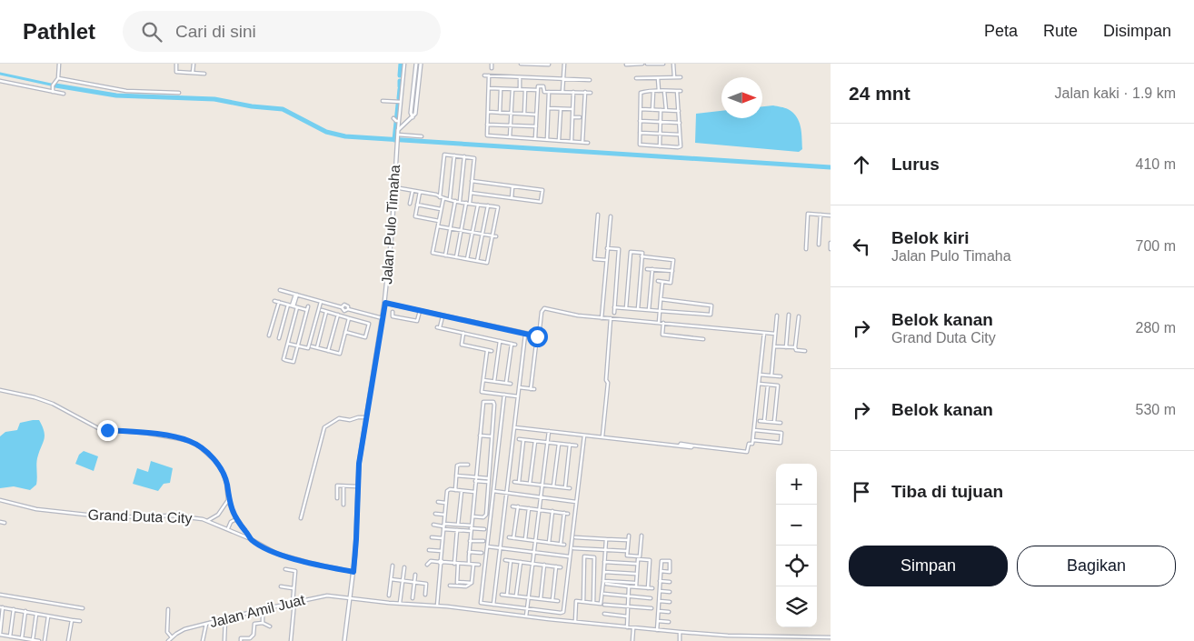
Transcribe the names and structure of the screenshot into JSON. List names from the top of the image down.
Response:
{
  "streets": {
    "street": ["Jalan Pulo Timaha", "Grand Duta City", "Jalan Amil Juat"]
  },
  "crossings": [
    ["Jalan Pulo Timaha", "Grand Duta City"],
    ["Jalan Pulo Timaha", "Jalan Amil Juat"]
  ],
  "north": "right",
  "page": {
    "header": "Pathlet",
    "search": "Cari di sini",
    "nav": ["Peta", "Rute", "Disimpan"],
    "heading": ["24 mnt", "Jalan kaki · 1.9 km"],
    "list": [
      ["Lurus", "410 m"],
      ["Belok kiri", "Jalan Pulo Timaha", "700 m"],
      ["Belok kanan", "Grand Duta City", "280 m"],
      ["Belok kanan", "530 m"],
      "Tiba di tujuan"
    ],
    "map_buttons": ["+", "−"],
    "buttons": ["Simpan", "Bagikan"]
  }
}
